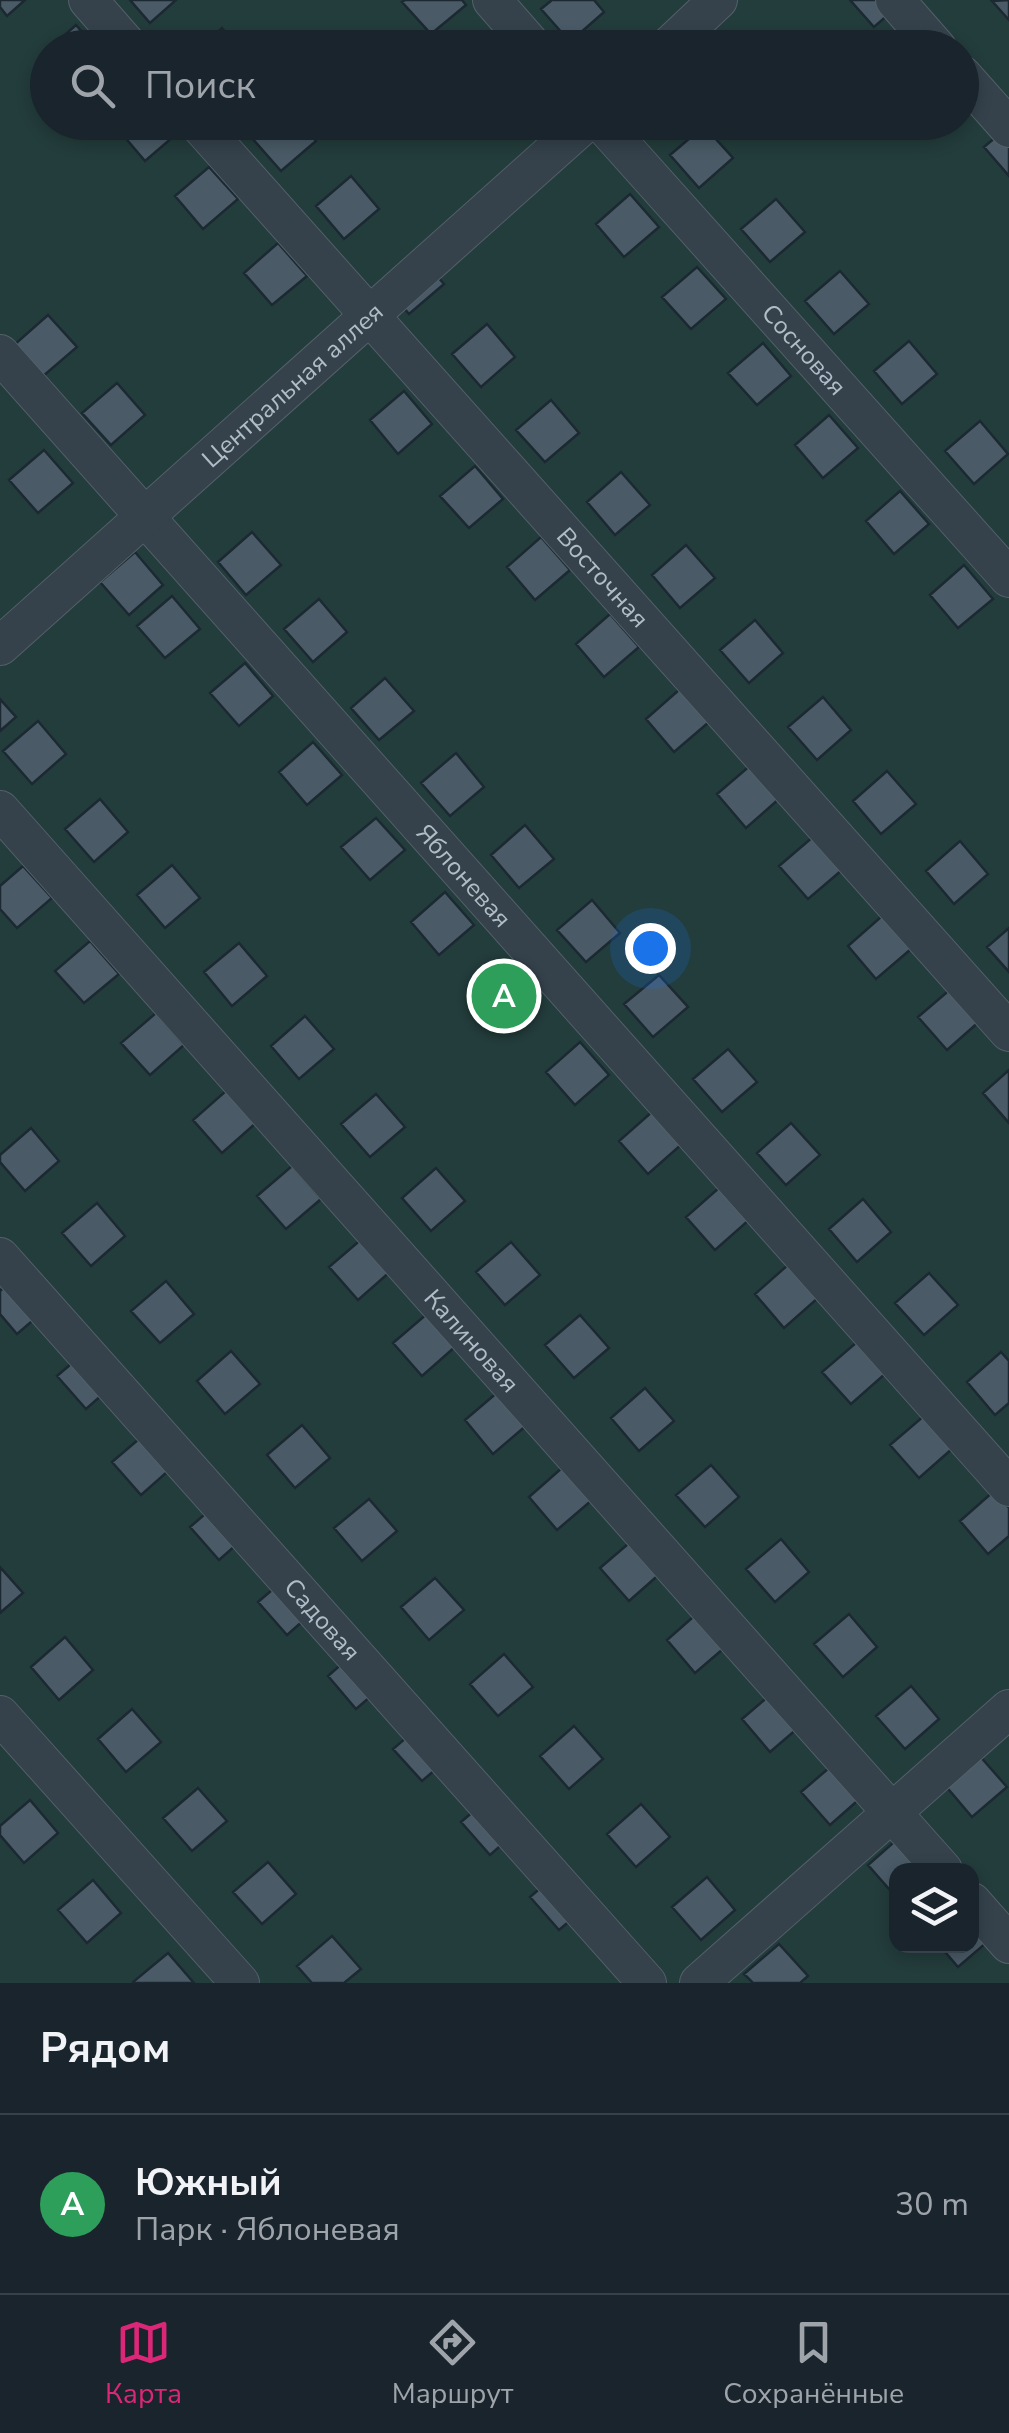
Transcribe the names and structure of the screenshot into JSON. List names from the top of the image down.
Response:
{
  "streets": {
    "street": [
      "Сосновая",
      "Центральная аллея",
      "Восточная",
      "Яблоневая",
      "Калиновая",
      "Садовая"
    ]
  },
  "crossings": [
    ["Центральная аллея", "Восточная"],
    ["Центральная аллея", "Яблоневая"]
  ],
  "page": {
    "search": "Поиск",
    "pins": "A",
    "heading": "Рядом",
    "list": [
      {
        "mark": "A",
        "name": "Южный",
        "note": "Парк · Яблоневая",
        "value": "30 m"
      }
    ],
    "nav": ["Карта", "Маршрут", "Сохранённые"]
  }
}
